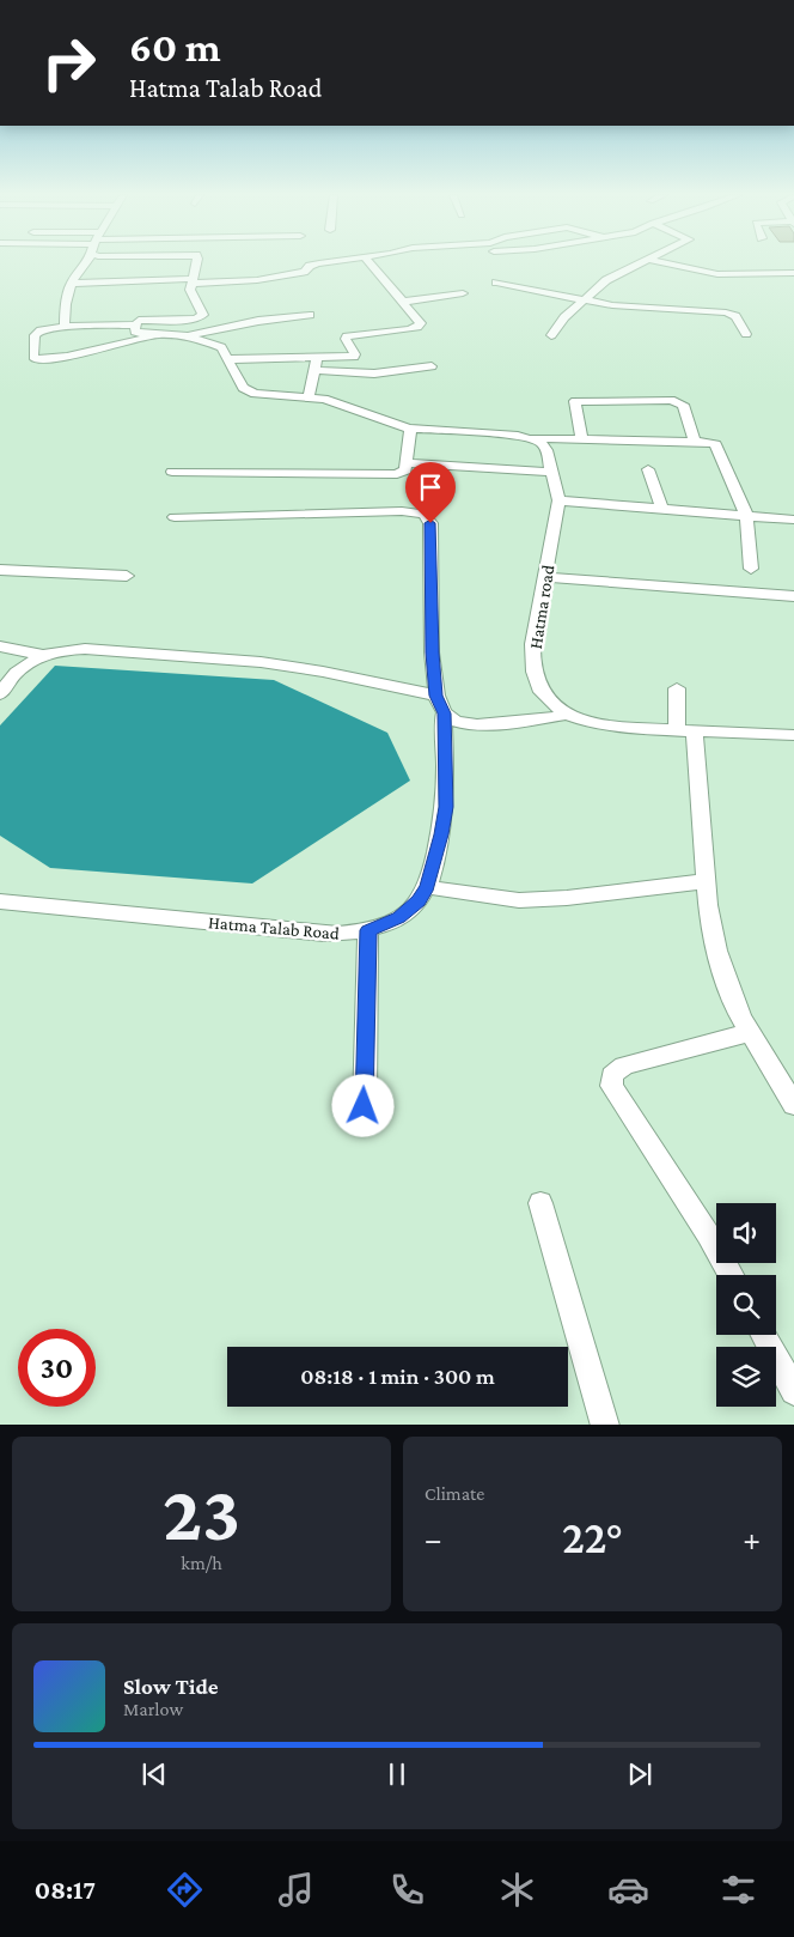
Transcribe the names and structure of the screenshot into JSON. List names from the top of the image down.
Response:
{
  "streets": {
    "street": ["Hatma road", "Hatma Talab Road"]
  },
  "page": {
    "turn": ["60 m", "Hatma Talab Road"],
    "limit": "30",
    "trip": "08:18 · 1 min · 300 m",
    "tile": [
      ["23", "km/h"],
      "Climate"
    ],
    "heat": ["−", "22°", "+"],
    "song": ["Slow Tide", "Marlow"],
    "tabs": "08:17"
  }
}
